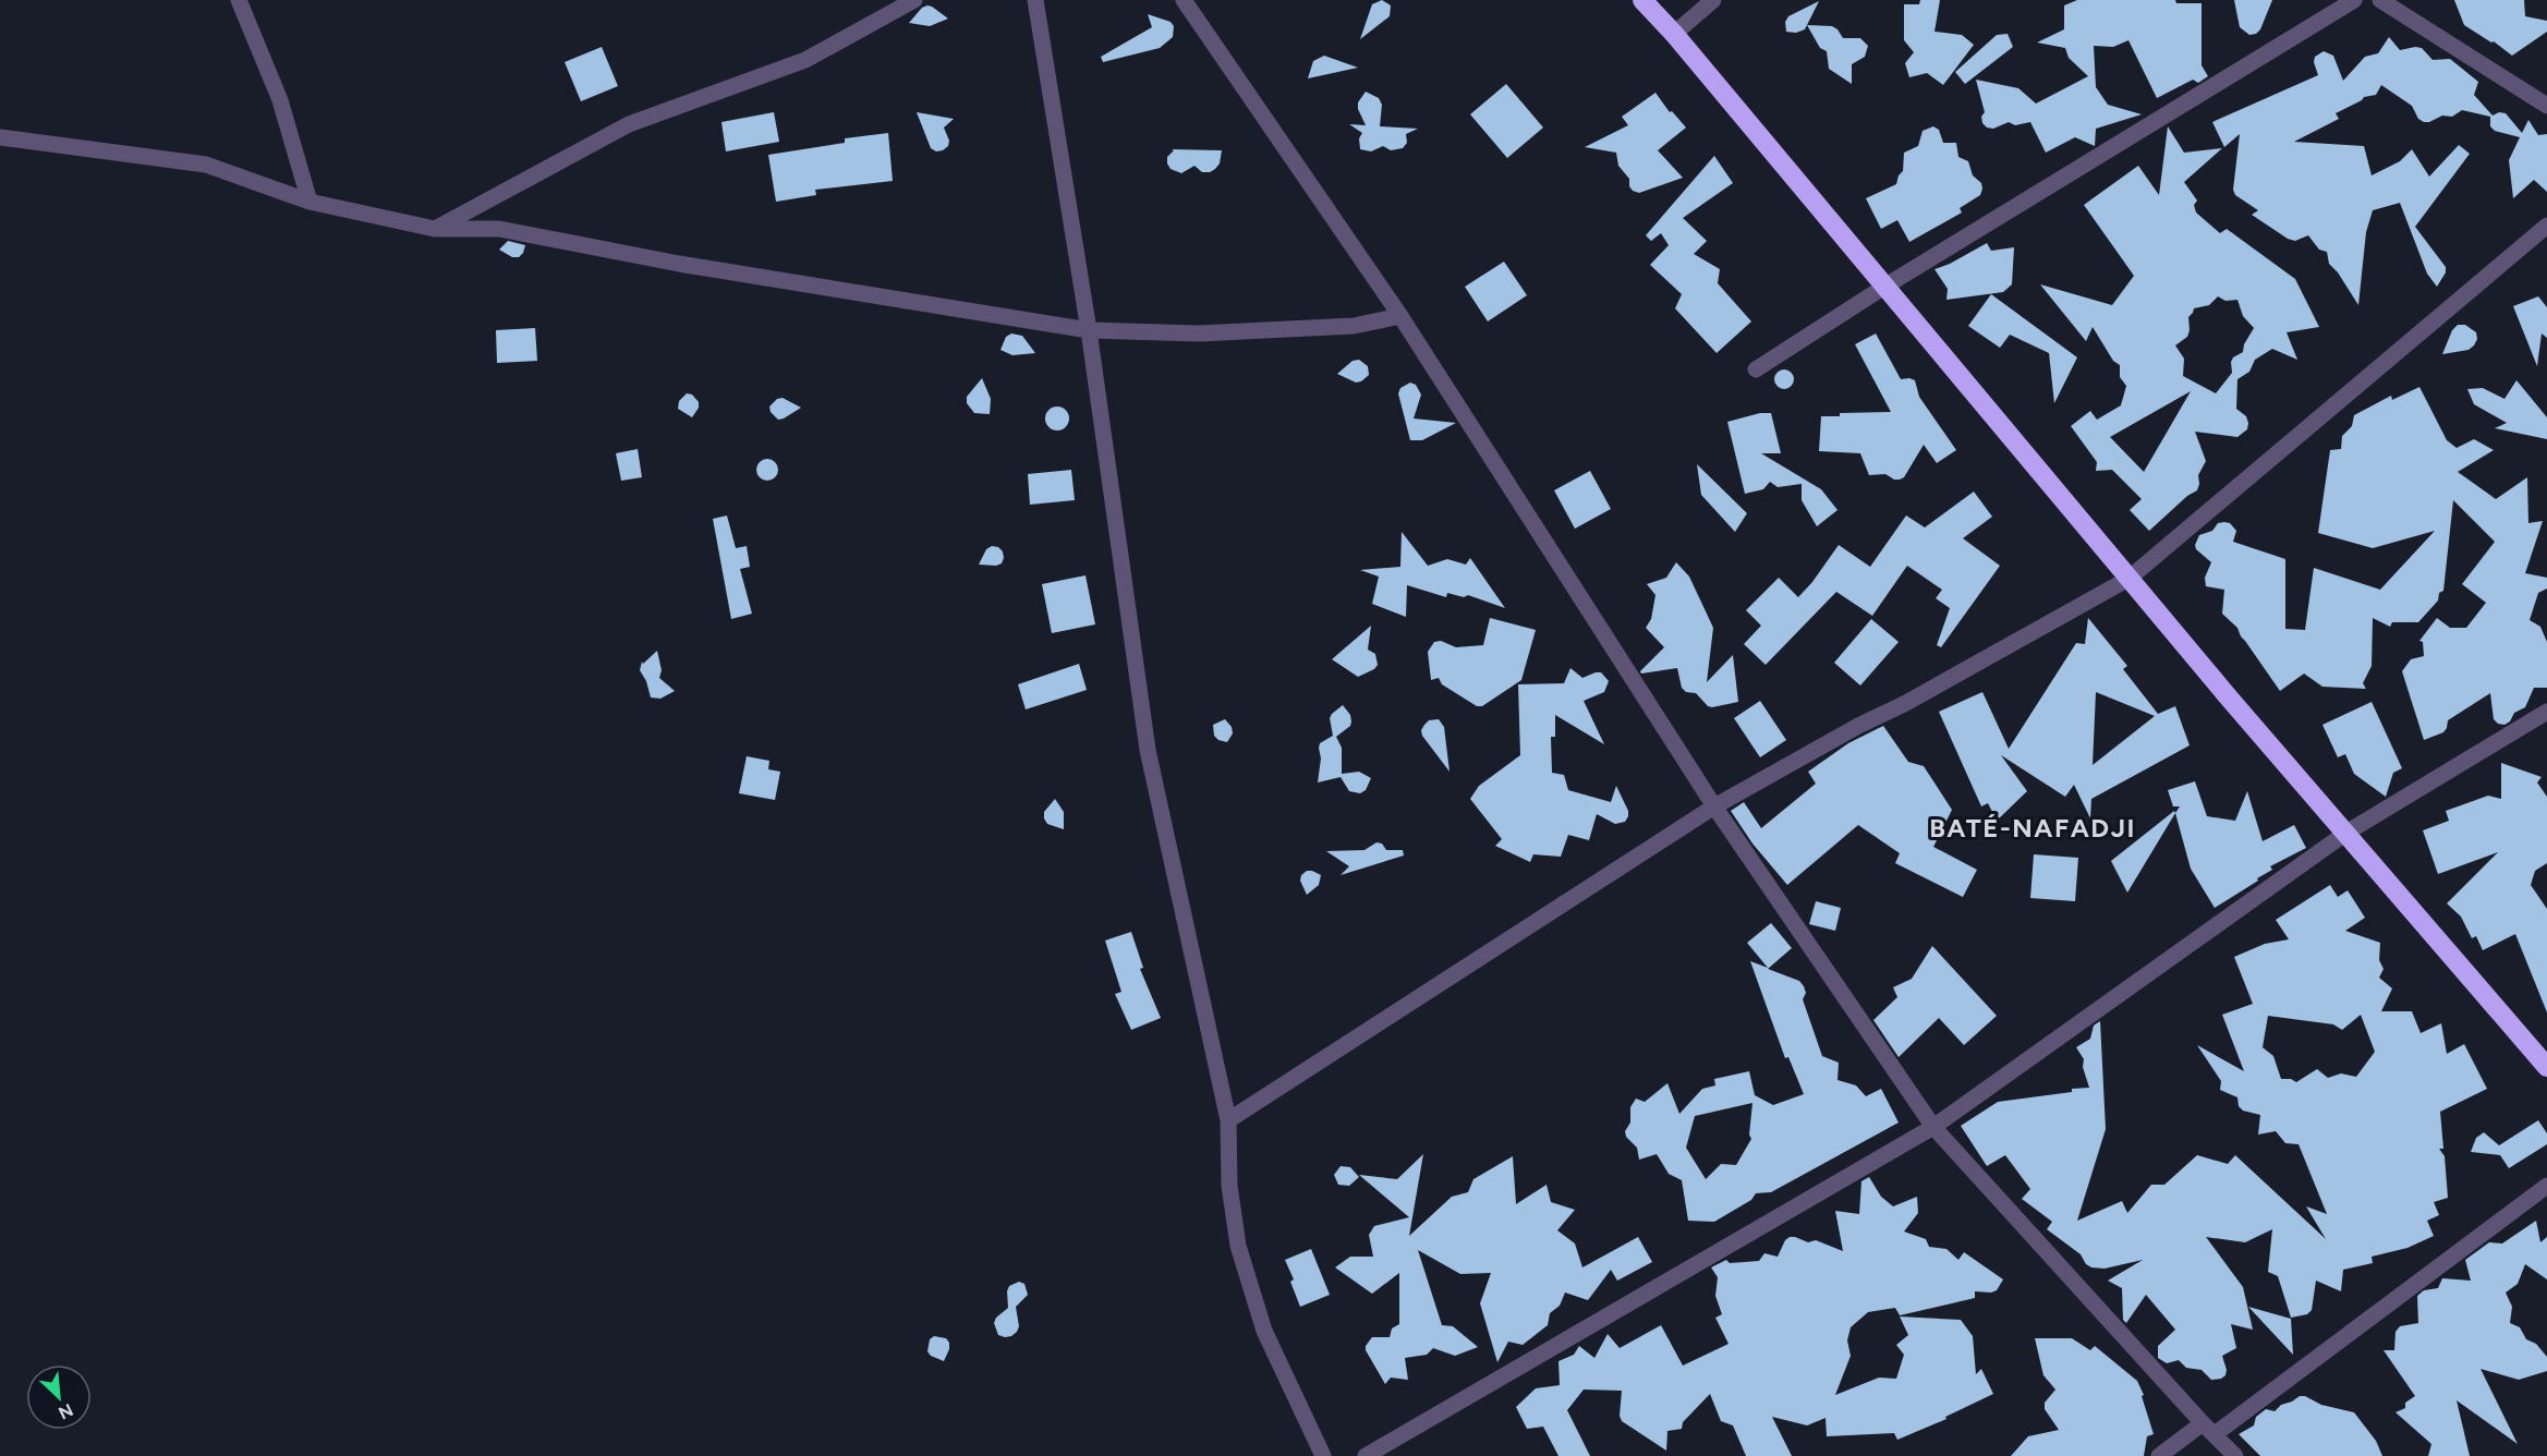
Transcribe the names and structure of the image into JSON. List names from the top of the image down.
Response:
{
  "districts": ["BATÉ-NAFADJI"],
  "north": "bottom right"
}
